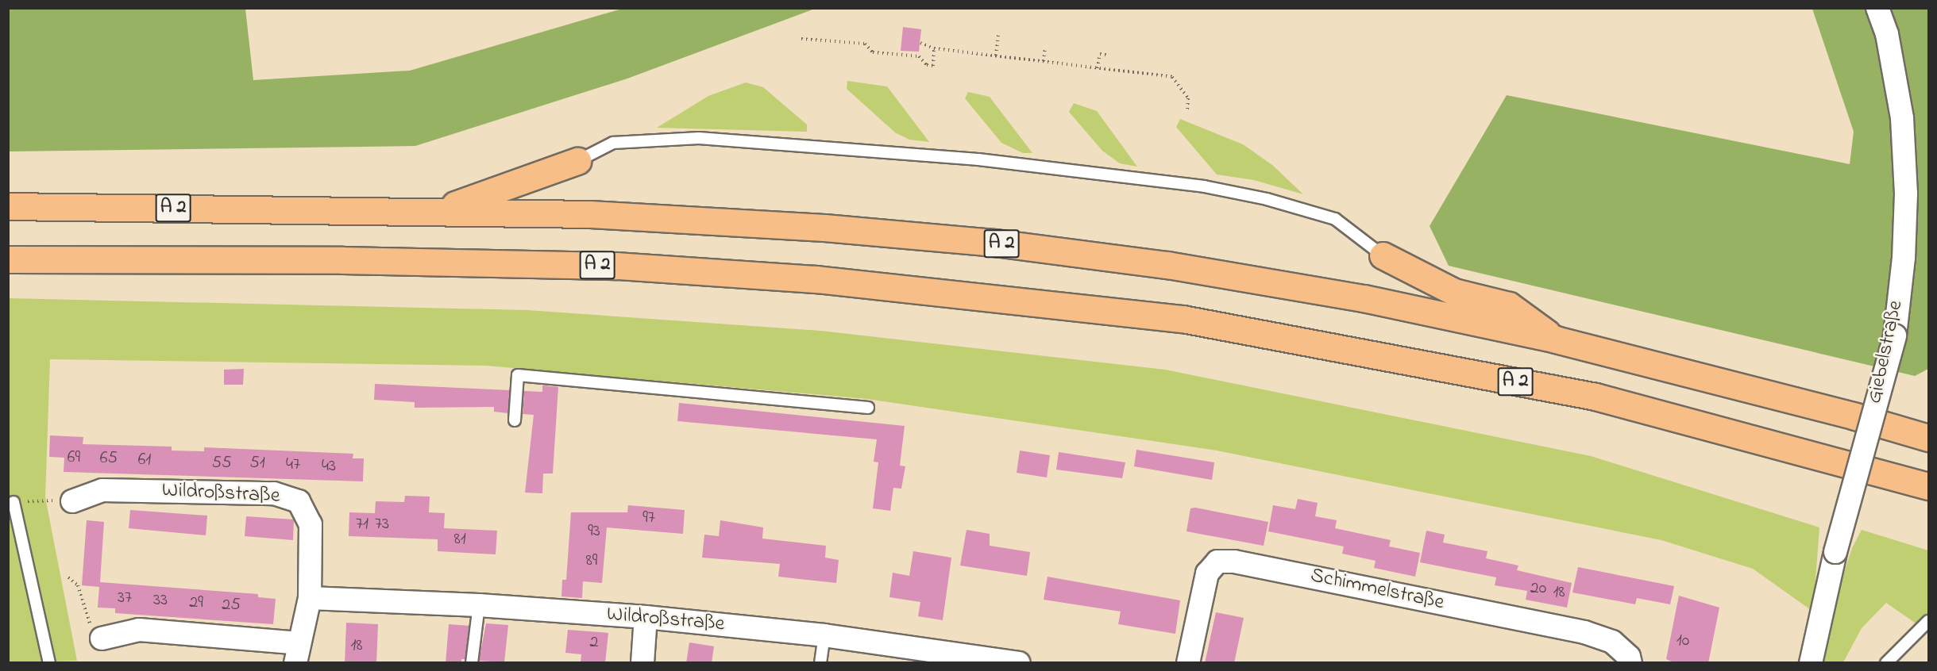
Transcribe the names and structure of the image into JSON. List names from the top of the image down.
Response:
{
  "streets": {
    "highway": ["A 2"],
    "street": ["Giebelstraße", "Wildroßstraße", "Schimmelstraße"]
  },
  "house_numbers": [
    "69",
    "65",
    "61",
    "55",
    "51",
    "47",
    "43",
    "97",
    "71",
    "73",
    "93",
    "81",
    "89",
    "20",
    "18",
    "37",
    "33",
    "29",
    "25",
    "10",
    "2",
    "18"
  ]
}
